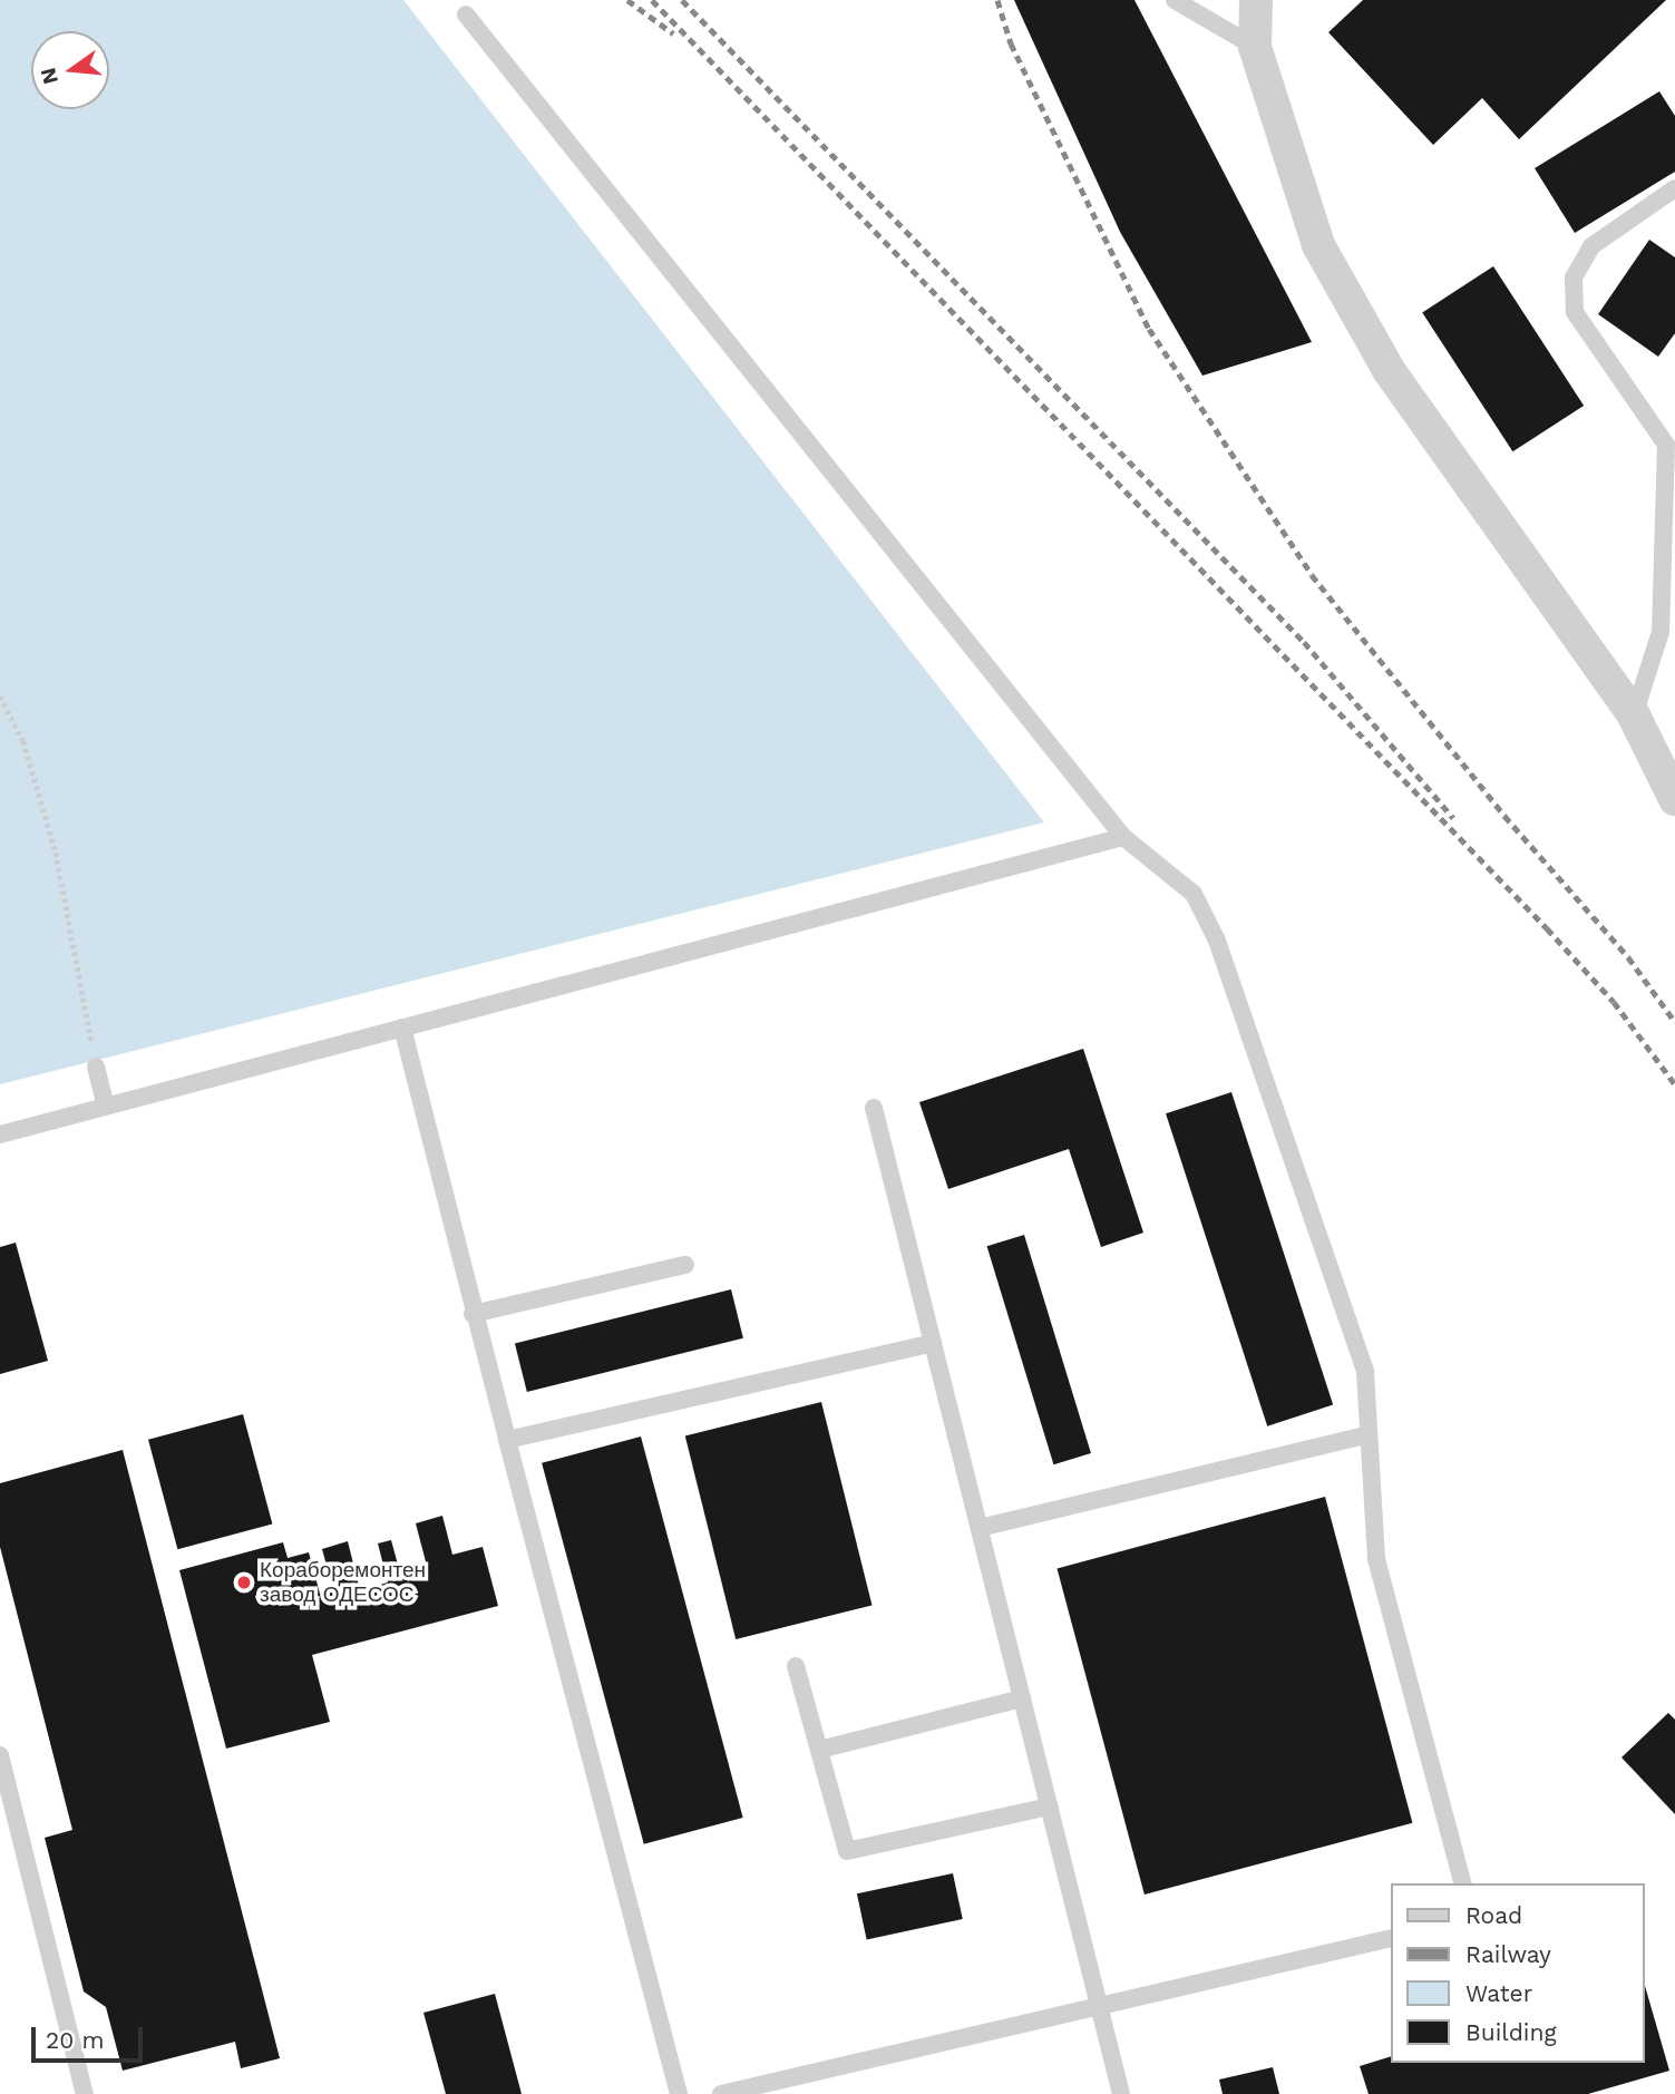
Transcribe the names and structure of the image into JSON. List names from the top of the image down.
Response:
{
  "places": ["Кораборемонтен завод ОДЕСОС"],
  "legend": [
    "Road",
    "Railway",
    "Water",
    "Building"
  ],
  "scale_bar": "20 m",
  "north": "left"
}
